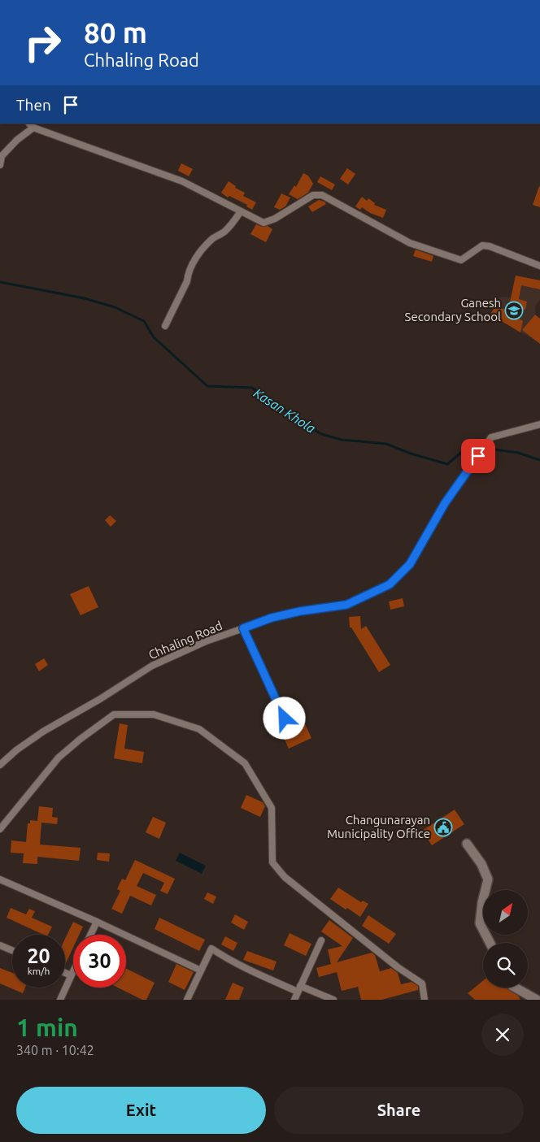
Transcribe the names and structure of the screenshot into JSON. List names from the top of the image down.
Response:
{
  "streets": {
    "street": ["Chhaling Road"]
  },
  "water": ["Kasan Khola"],
  "places": {
    "school or university": ["Ganesh Secondary School"],
    "public building": ["Changunarayan Municipality Office"]
  },
  "north": "top right",
  "page": {
    "turn": ["80 m", "Chhaling Road"],
    "then": "Then",
    "speed": "20 km/h",
    "limit": "30",
    "heading": ["1 min", "340 m · 10:42"],
    "buttons": ["Exit", "Share"]
  }
}
